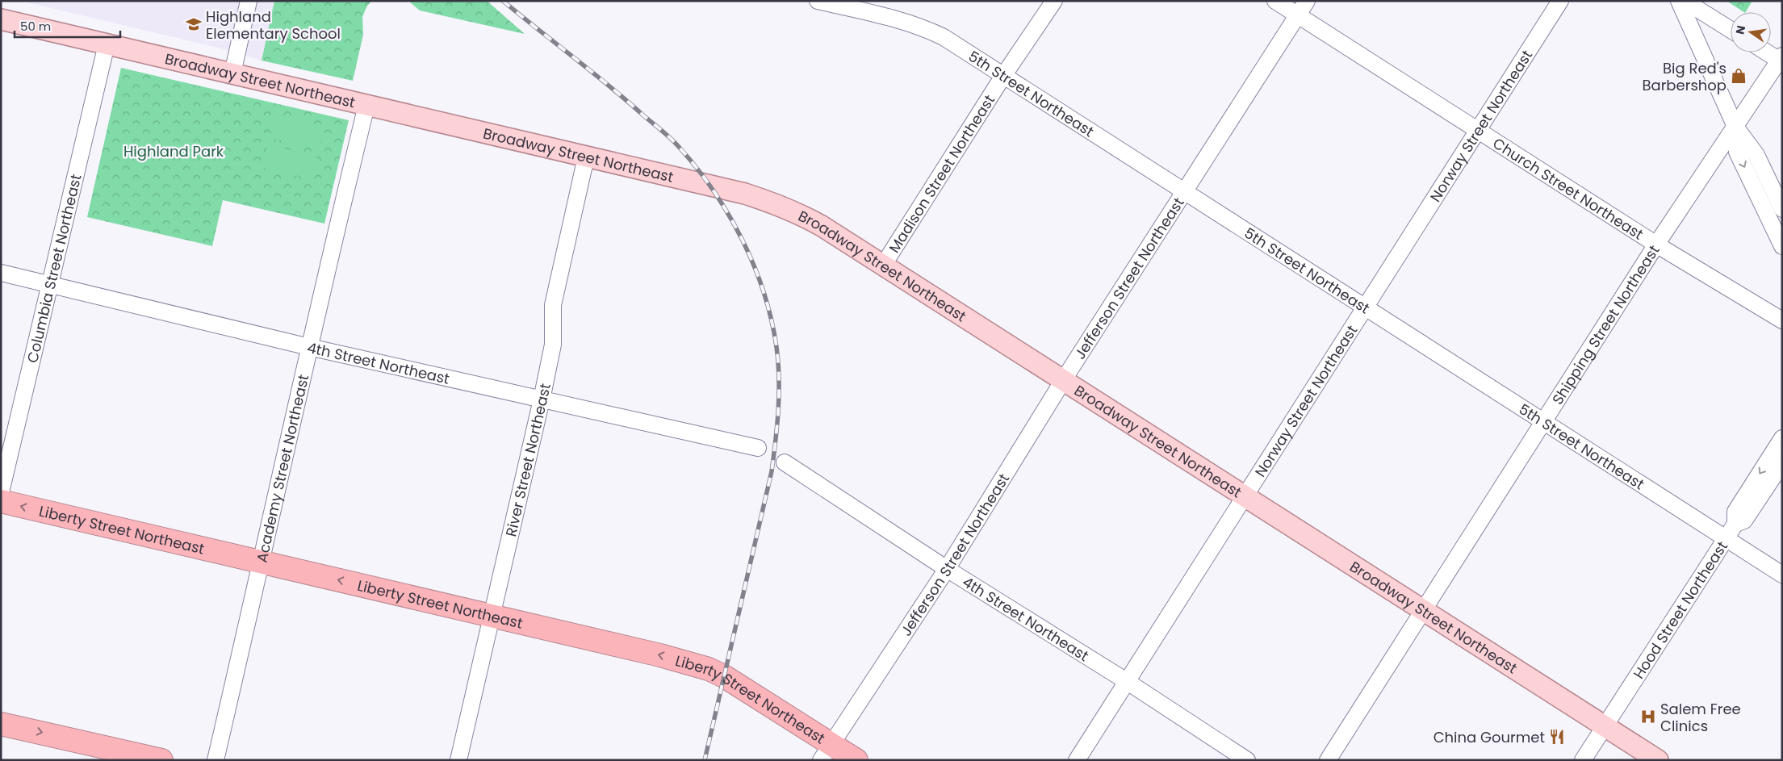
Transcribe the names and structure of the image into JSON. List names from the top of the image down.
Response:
{
  "streets": {
    "highway": ["Liberty Street Northeast"],
    "main road": ["Broadway Street Northeast"],
    "street": [
      "5th Street Northeast",
      "Norway Street Northeast",
      "Madison Street Northeast",
      "Church Street Northeast",
      "Columbia Street Northeast",
      "Jefferson Street Northeast",
      "Shipping Street Northeast",
      "4th Street Northeast",
      "River Street Northeast",
      "Academy Street Northeast",
      "Hood Street Northeast"
    ]
  },
  "crossings": [
    ["Broadway Street Northeast", "Norway Street Northeast"],
    ["Broadway Street Northeast", "Madison Street Northeast"],
    ["Broadway Street Northeast", "Columbia Street Northeast"],
    ["Broadway Street Northeast", "Jefferson Street Northeast"],
    ["Broadway Street Northeast", "Shipping Street Northeast"],
    ["Broadway Street Northeast", "River Street Northeast"],
    ["Broadway Street Northeast", "Academy Street Northeast"],
    ["Broadway Street Northeast", "Hood Street Northeast"],
    ["5th Street Northeast", "Norway Street Northeast"],
    ["5th Street Northeast", "Madison Street Northeast"],
    ["5th Street Northeast", "Jefferson Street Northeast"],
    ["5th Street Northeast", "Shipping Street Northeast"],
    ["5th Street Northeast", "Hood Street Northeast"],
    ["Norway Street Northeast", "Church Street Northeast"],
    ["Norway Street Northeast", "4th Street Northeast"],
    ["Church Street Northeast", "Jefferson Street Northeast"],
    ["Church Street Northeast", "Shipping Street Northeast"],
    ["Columbia Street Northeast", "4th Street Northeast"],
    ["Jefferson Street Northeast", "4th Street Northeast"],
    ["Jefferson Street Northeast", "Liberty Street Northeast"],
    ["4th Street Northeast", "River Street Northeast"],
    ["4th Street Northeast", "Academy Street Northeast"],
    ["River Street Northeast", "Liberty Street Northeast"],
    ["Academy Street Northeast", "Liberty Street Northeast"]
  ],
  "one_way": ["Liberty Street Northeast"],
  "parks": ["Highland Park"],
  "places": {
    "school or university": ["Highland Elementary School"],
    "shop": ["Big Red's Barbershop"],
    "hospital": ["Salem Free Clinics"],
    "restaurant": ["China Gourmet"]
  },
  "scale_bar": "50 m",
  "north": "left"
}
